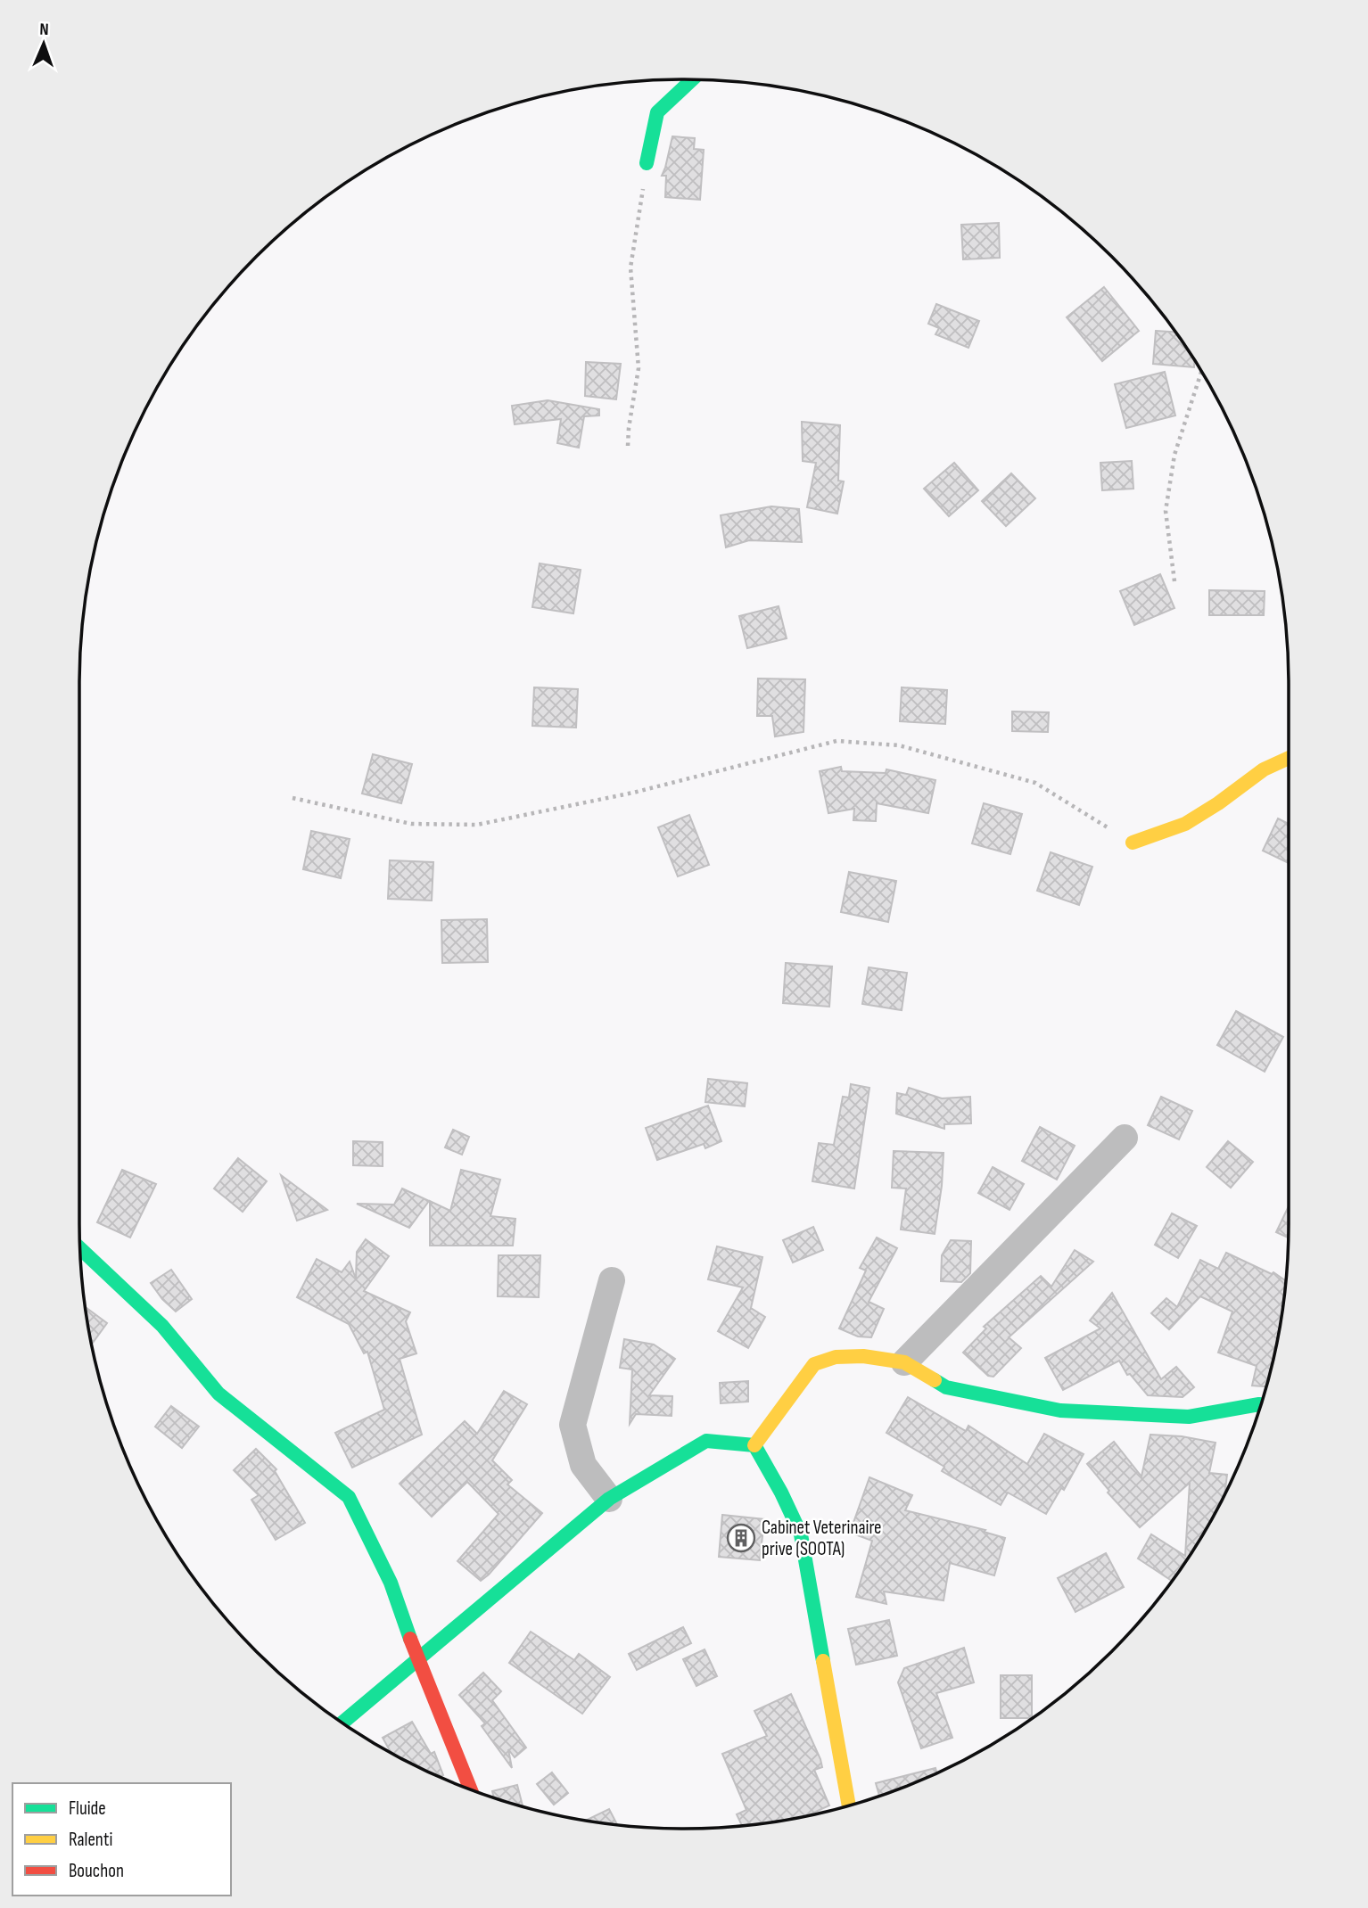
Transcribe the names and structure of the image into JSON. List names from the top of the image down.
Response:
{
  "places": {
    "building": ["Cabinet Veterinaire prive (SOOTA)"]
  },
  "legend": ["Fluide", "Ralenti", "Bouchon"],
  "north": "top"
}
